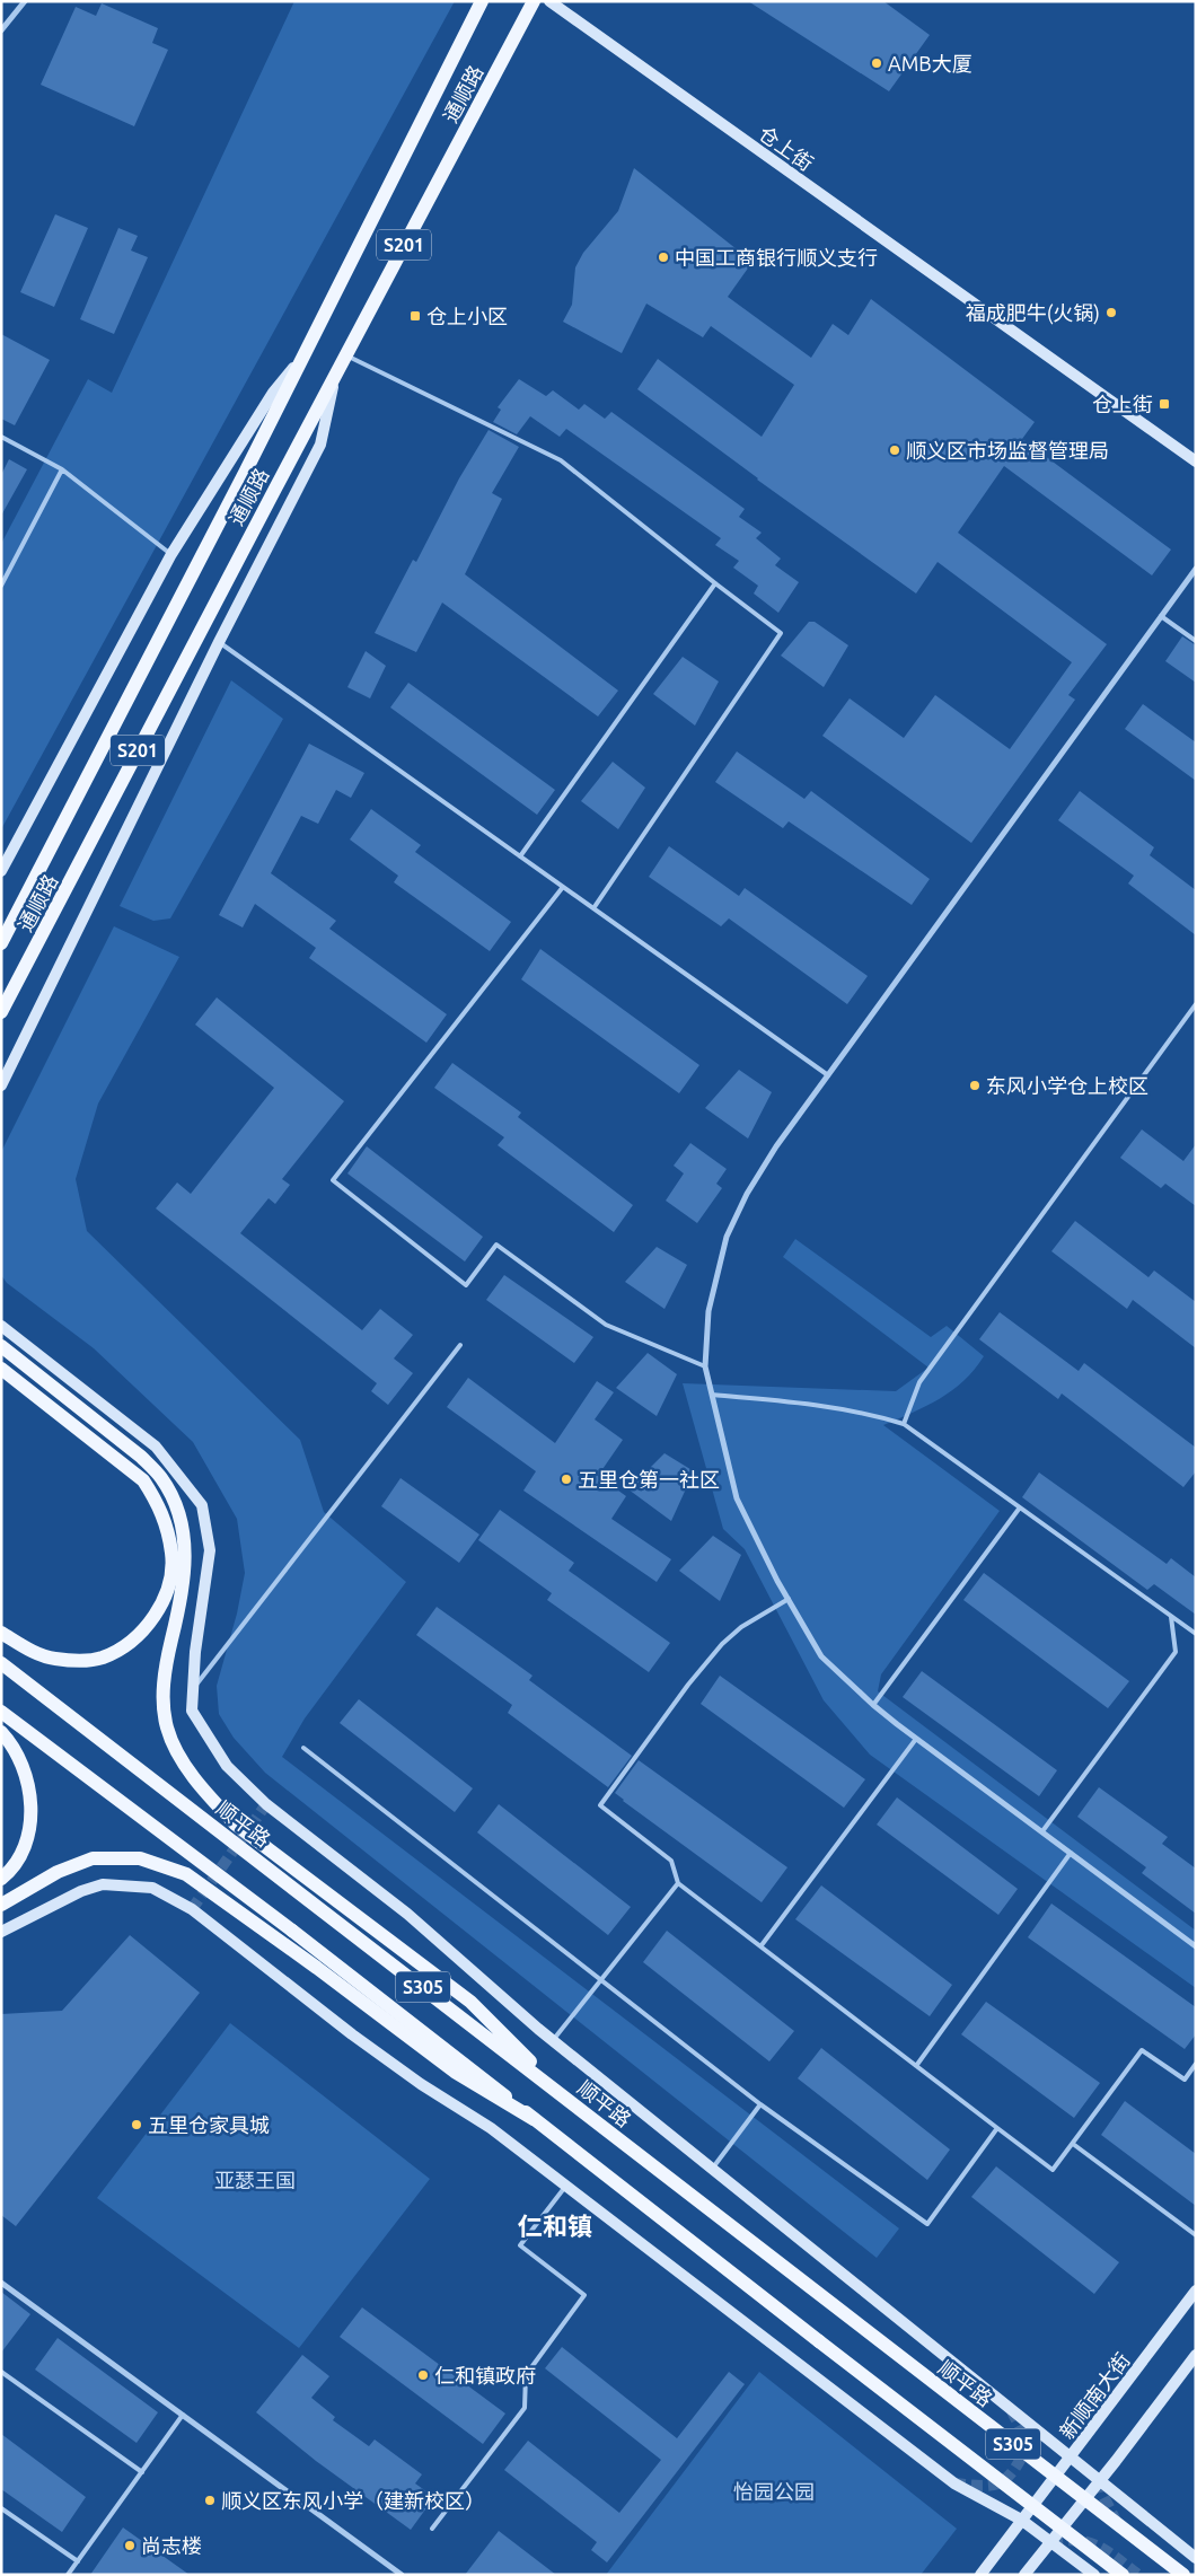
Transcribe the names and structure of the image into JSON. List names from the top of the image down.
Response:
{
  "streets": {
    "main road": [
      "通顺路",
      "S201",
      "顺平路",
      "S305"
    ],
    "street": ["仓上街", "新顺南大街"]
  },
  "districts": ["仁和镇"],
  "parks": ["亚瑟王国", "怡园公园"],
  "places": {
    "other": [
      "AMB大厦",
      "中国工商银行顺义支行",
      "福成肥牛(火锅)",
      "顺义区市场监督管理局",
      "东风小学仓上校区",
      "五里仓第一社区",
      "五里仓家具城",
      "仁和镇政府",
      "顺义区东风小学（建新校区）",
      "尚志楼"
    ],
    "transit": ["仓上小区", "仓上街"]
  }
}
